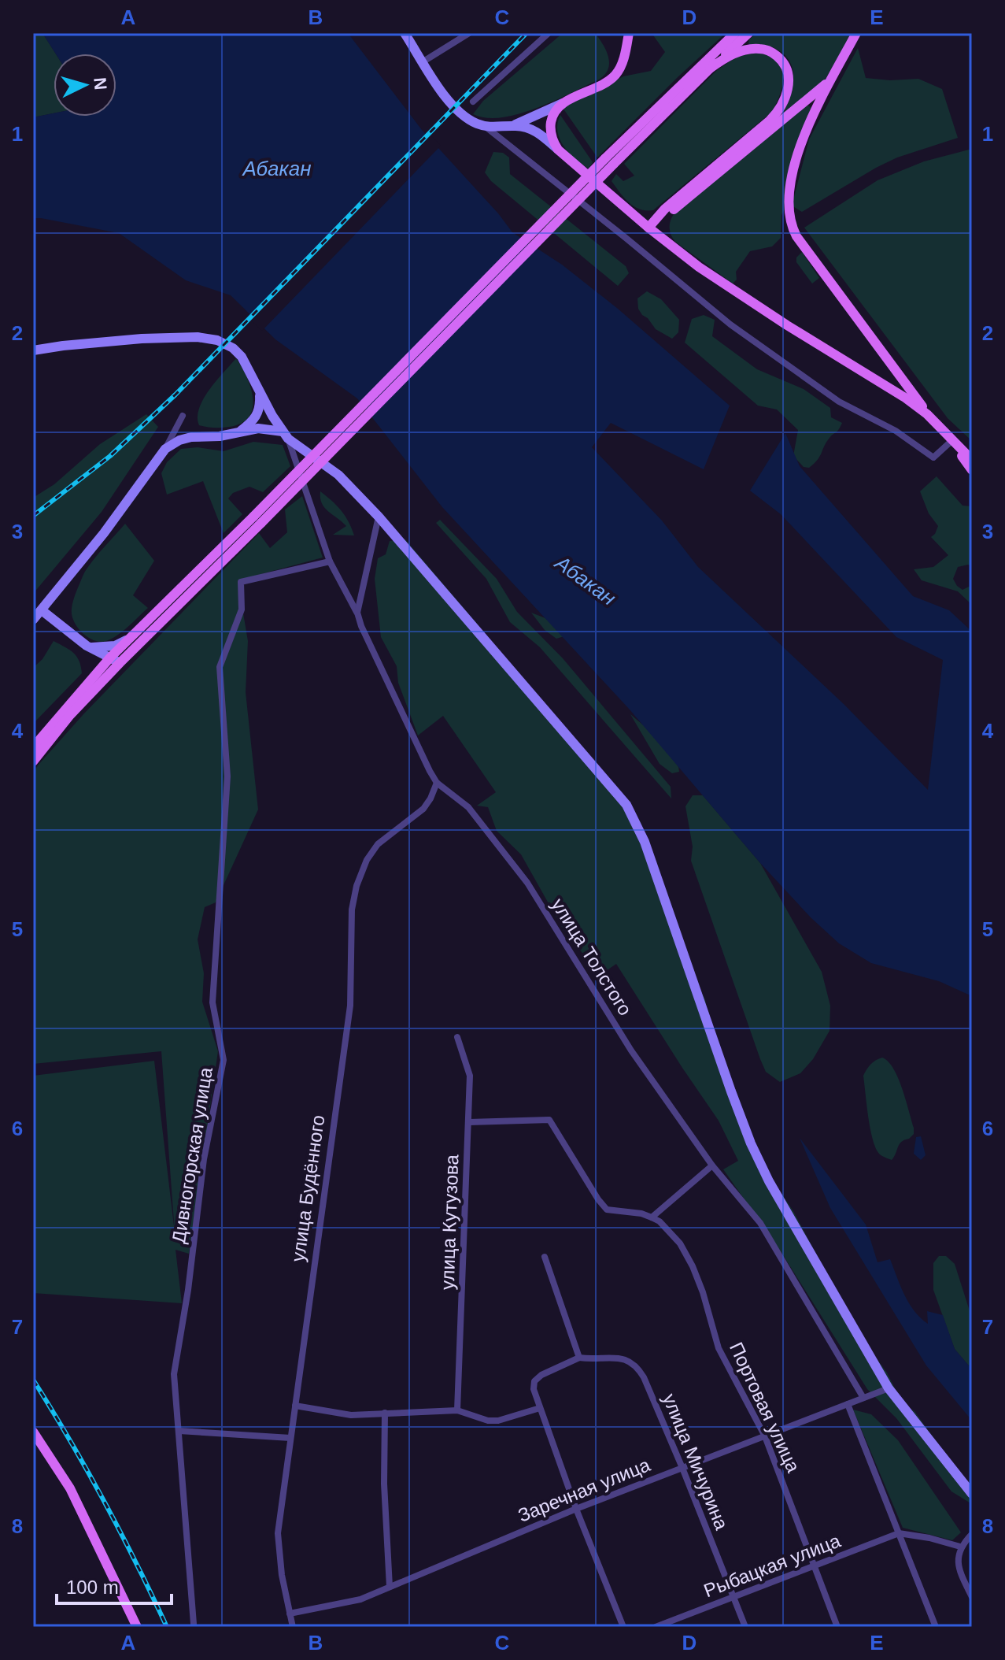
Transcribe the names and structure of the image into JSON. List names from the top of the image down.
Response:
{
  "streets": {
    "street": [
      "улица Толстого",
      "Дивногорская улица",
      "улица Будённого",
      "улица Кутузова",
      "Портовая улица",
      "улица Мичурина",
      "Заречная улица",
      "Рыбацкая улица"
    ]
  },
  "crossings": [
    ["улица Толстого", "Дивногорская улица"],
    ["улица Толстого", "улица Будённого"],
    ["улица Толстого", "Заречная улица"],
    ["улица Будённого", "Заречная улица"],
    ["улица Кутузова", "Портовая улица"],
    ["Портовая улица", "Заречная улица"],
    ["Портовая улица", "Рыбацкая улица"],
    ["улица Мичурина", "Заречная улица"],
    ["улица Мичурина", "Рыбацкая улица"]
  ],
  "water": ["Абакан"],
  "scale_bar": "100 m",
  "north": "right",
  "grid": {
    "columns": [
      "A",
      "B",
      "C",
      "D",
      "E"
    ],
    "rows": [
      "1",
      "2",
      "3",
      "4",
      "5",
      "6",
      "7",
      "8"
    ]
  }
}
